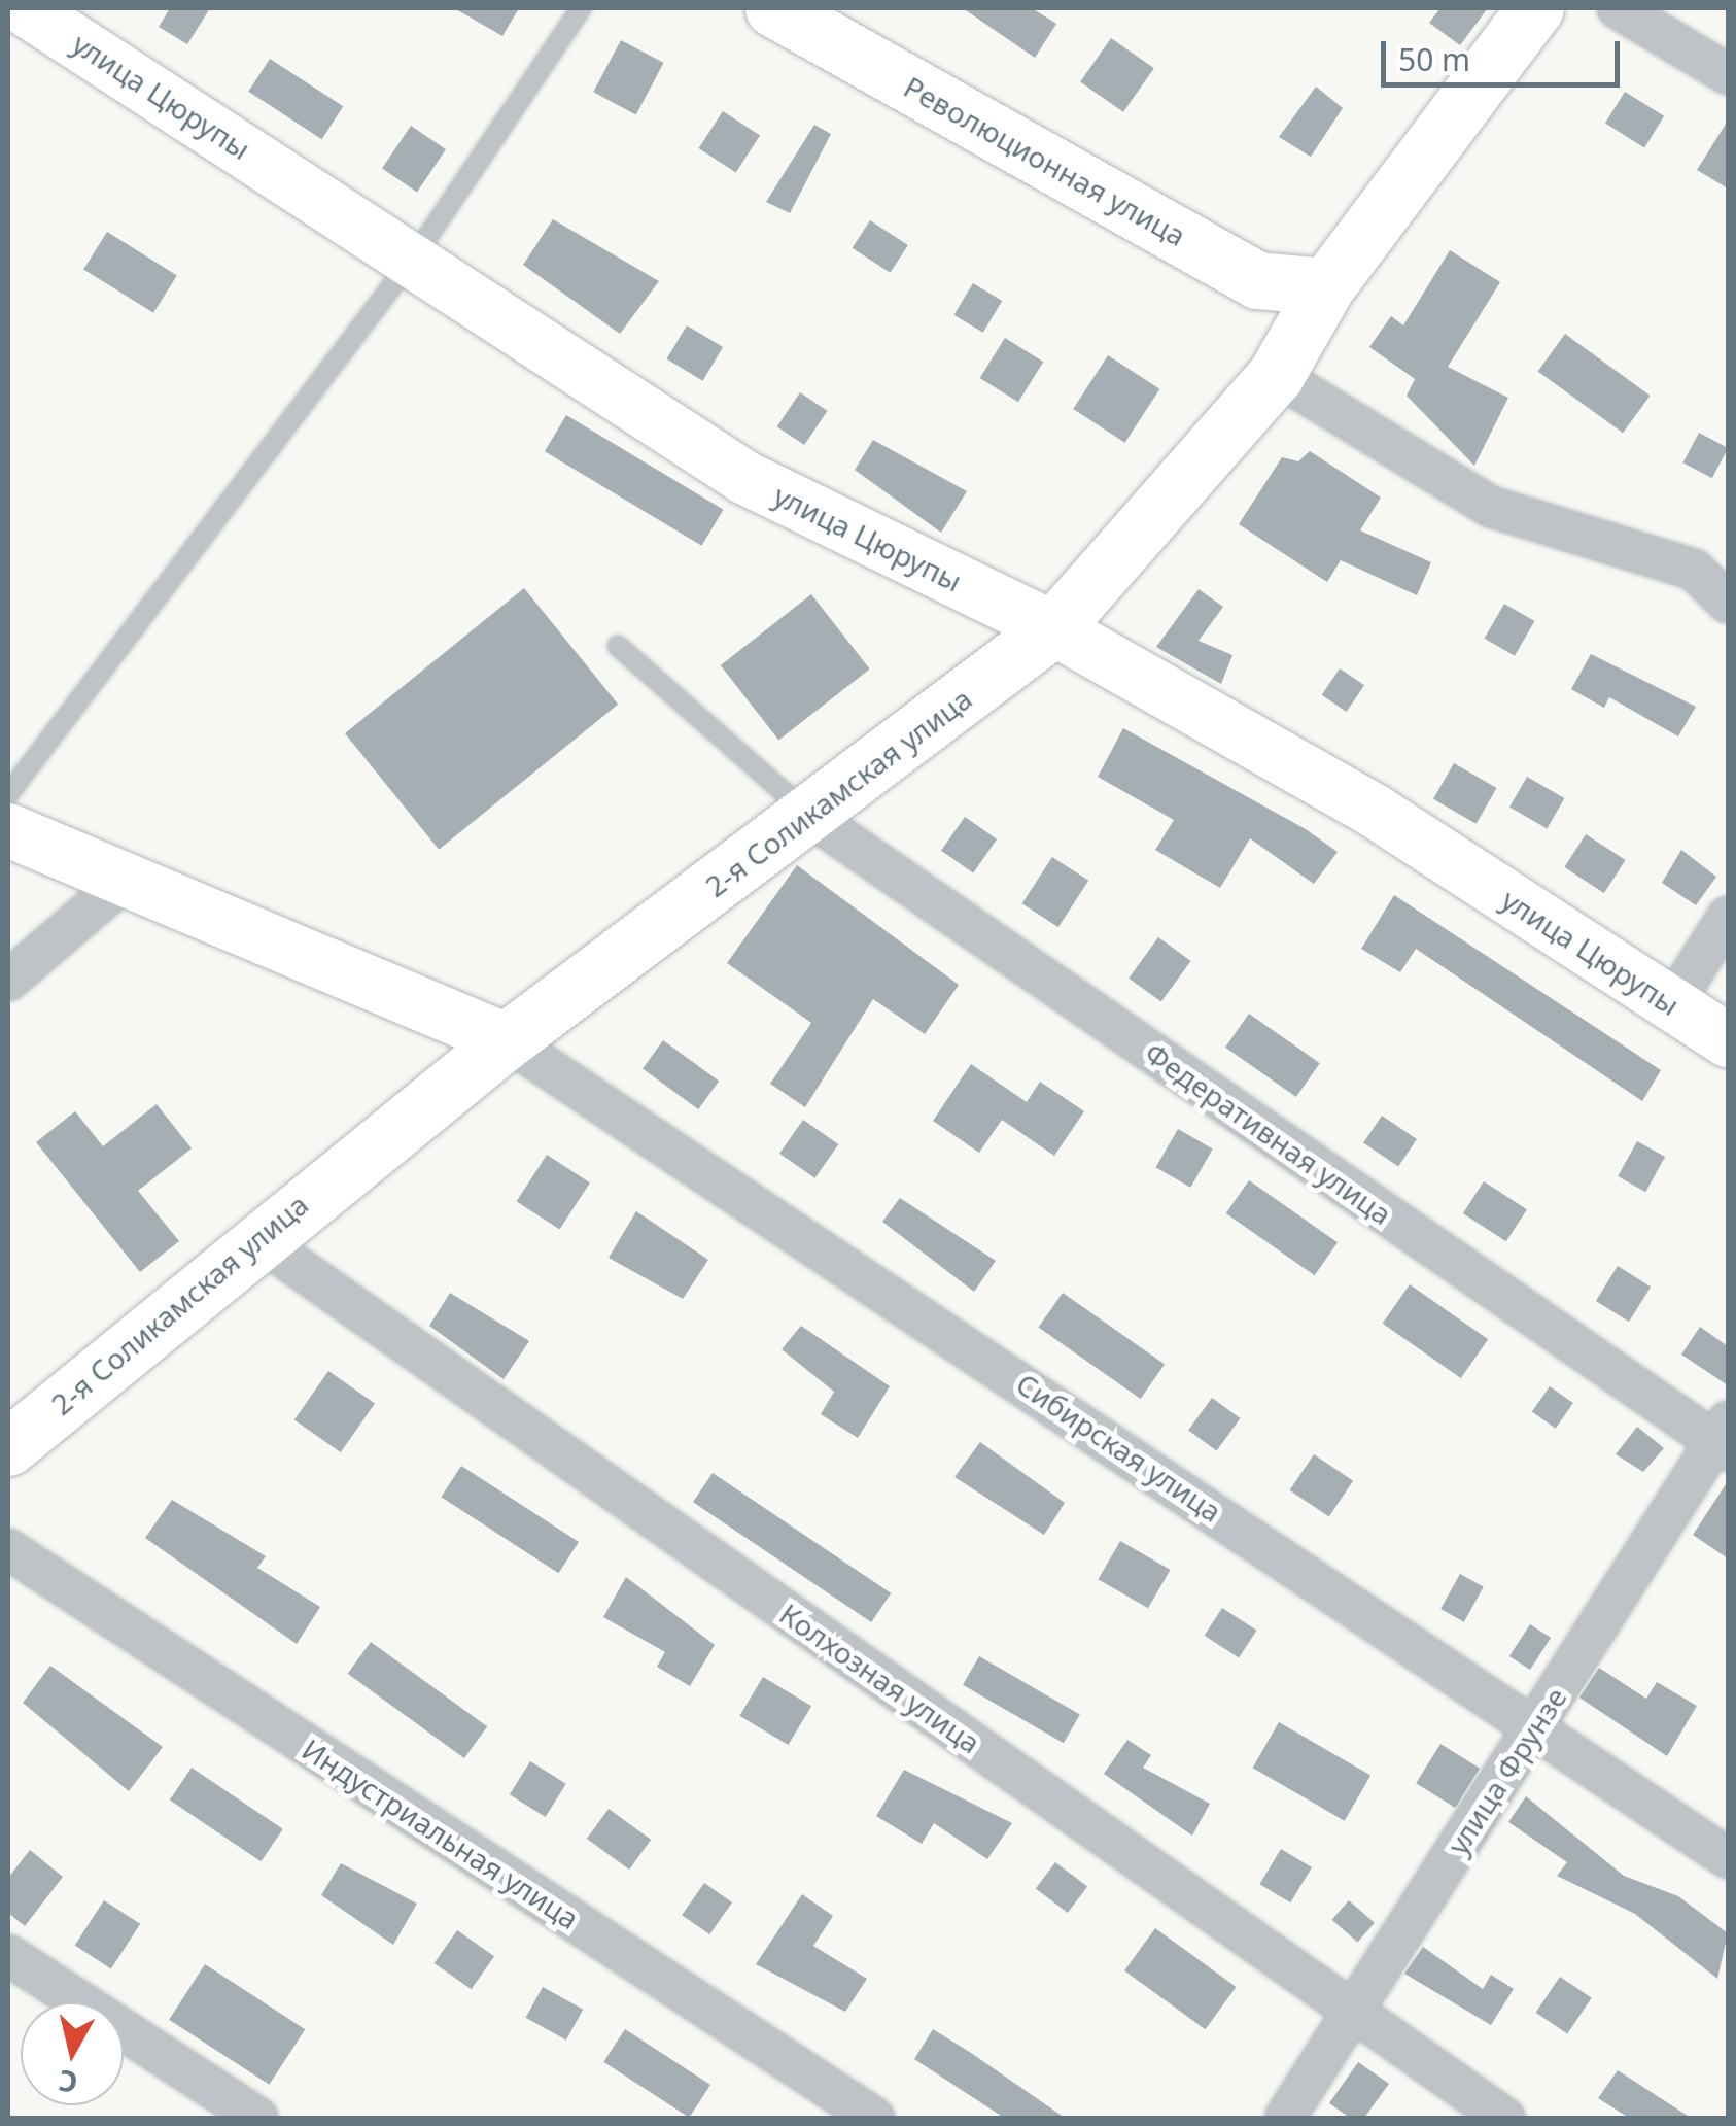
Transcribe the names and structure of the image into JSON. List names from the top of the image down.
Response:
{
  "streets": {
    "main road": ["Революционная улица", "2-я Соликамская улица"],
    "street": [
      "улица Цюрупы",
      "Федеративная улица",
      "Сибирская улица",
      "Колхозная улица",
      "улица Фрунзе",
      "Индустриальная улица"
    ]
  },
  "crossings": [
    ["улица Цюрупы", "2-я Соликамская улица"],
    ["Революционная улица", "2-я Соликамская улица"],
    ["2-я Соликамская улица", "Федеративная улица"],
    ["2-я Соликамская улица", "Сибирская улица"],
    ["2-я Соликамская улица", "Колхозная улица"],
    ["Федеративная улица", "улица Фрунзе"],
    ["Сибирская улица", "улица Фрунзе"],
    ["Колхозная улица", "улица Фрунзе"]
  ],
  "scale_bar": "50 m",
  "north": "bottom"
}
